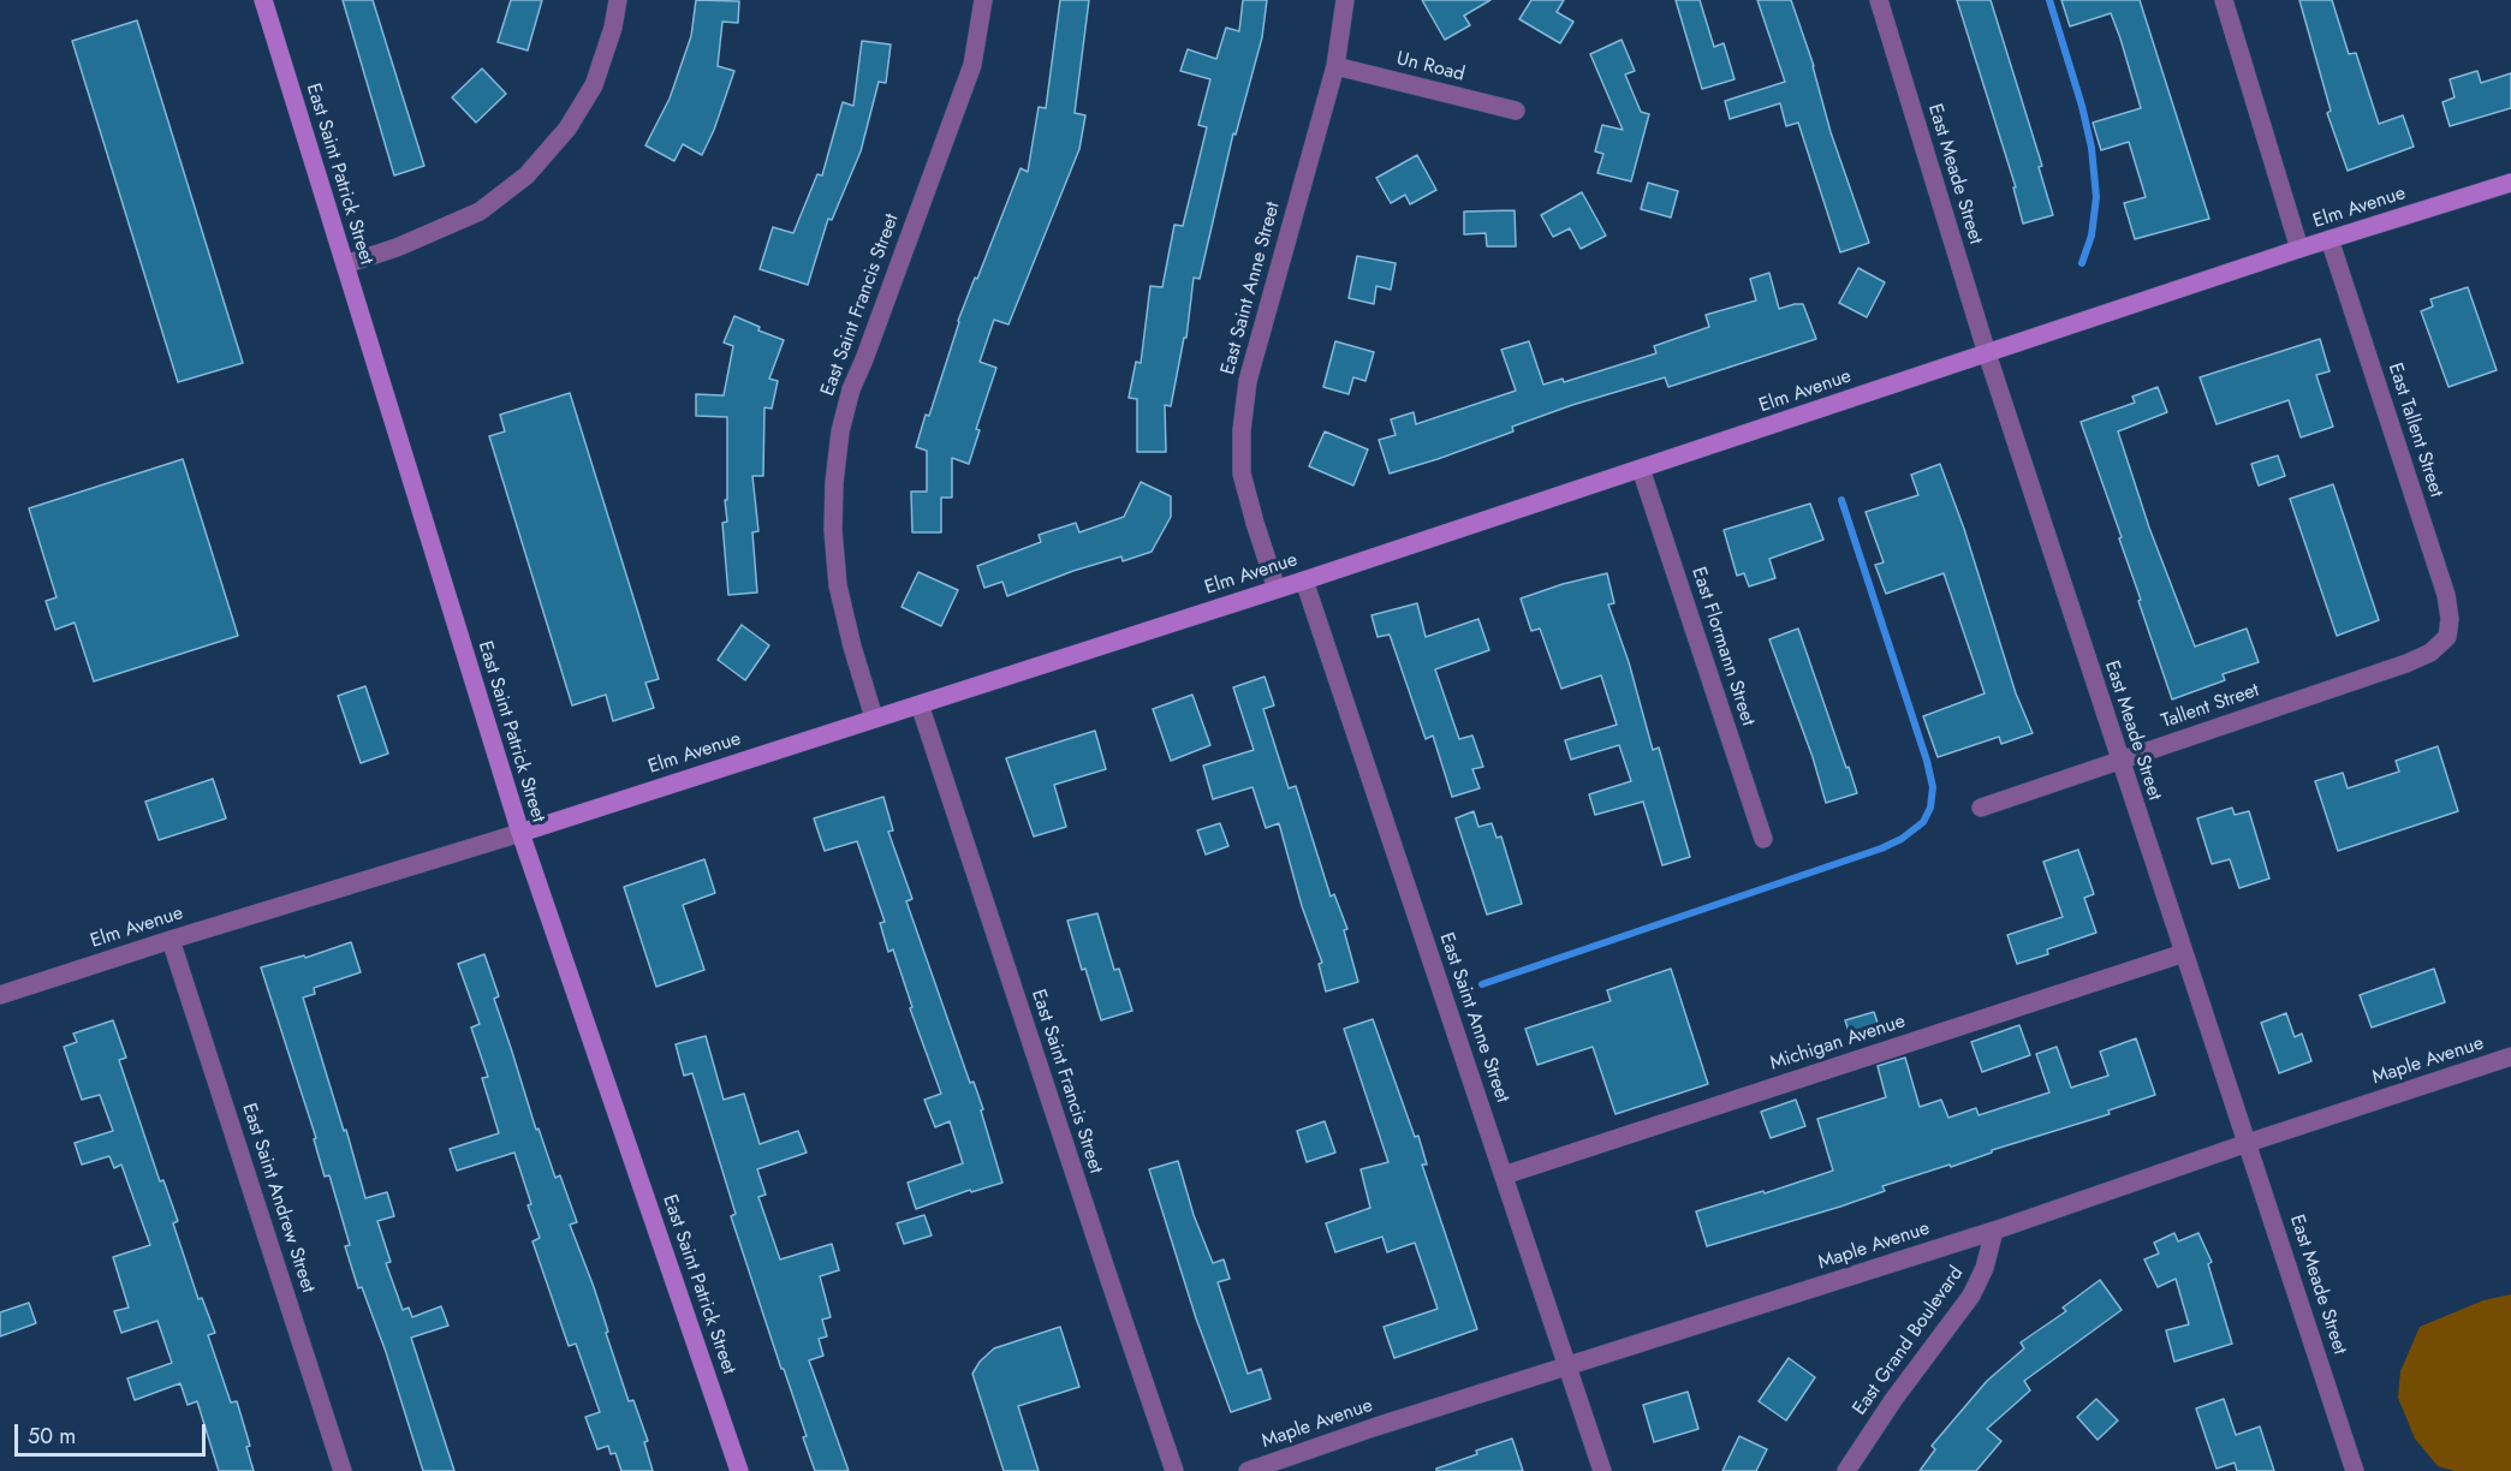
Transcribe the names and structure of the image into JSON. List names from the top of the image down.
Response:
{
  "streets": {
    "street": [
      "Un Road",
      "East Saint Patrick Street",
      "East Meade Street",
      "Elm Avenue",
      "East Saint Anne Street",
      "East Saint Francis Street",
      "East Tallent Street",
      "East Flormann Street",
      "Tallent Street",
      "Michigan Avenue",
      "Maple Avenue",
      "East Saint Andrew Street",
      "East Grand Boulevard"
    ]
  },
  "crossings": [
    ["Un Road", "East Saint Anne Street"],
    ["East Saint Patrick Street", "Elm Avenue"],
    ["East Meade Street", "Elm Avenue"],
    ["East Meade Street", "Tallent Street"],
    ["East Meade Street", "Michigan Avenue"],
    ["East Meade Street", "Maple Avenue"],
    ["Elm Avenue", "East Saint Anne Street"],
    ["Elm Avenue", "East Saint Francis Street"],
    ["Elm Avenue", "East Tallent Street"],
    ["Elm Avenue", "East Flormann Street"],
    ["Elm Avenue", "East Saint Andrew Street"],
    ["East Saint Anne Street", "Michigan Avenue"],
    ["East Saint Anne Street", "Maple Avenue"],
    ["East Tallent Street", "Tallent Street"],
    ["Maple Avenue", "East Grand Boulevard"]
  ],
  "scale_bar": "50 m"
}
